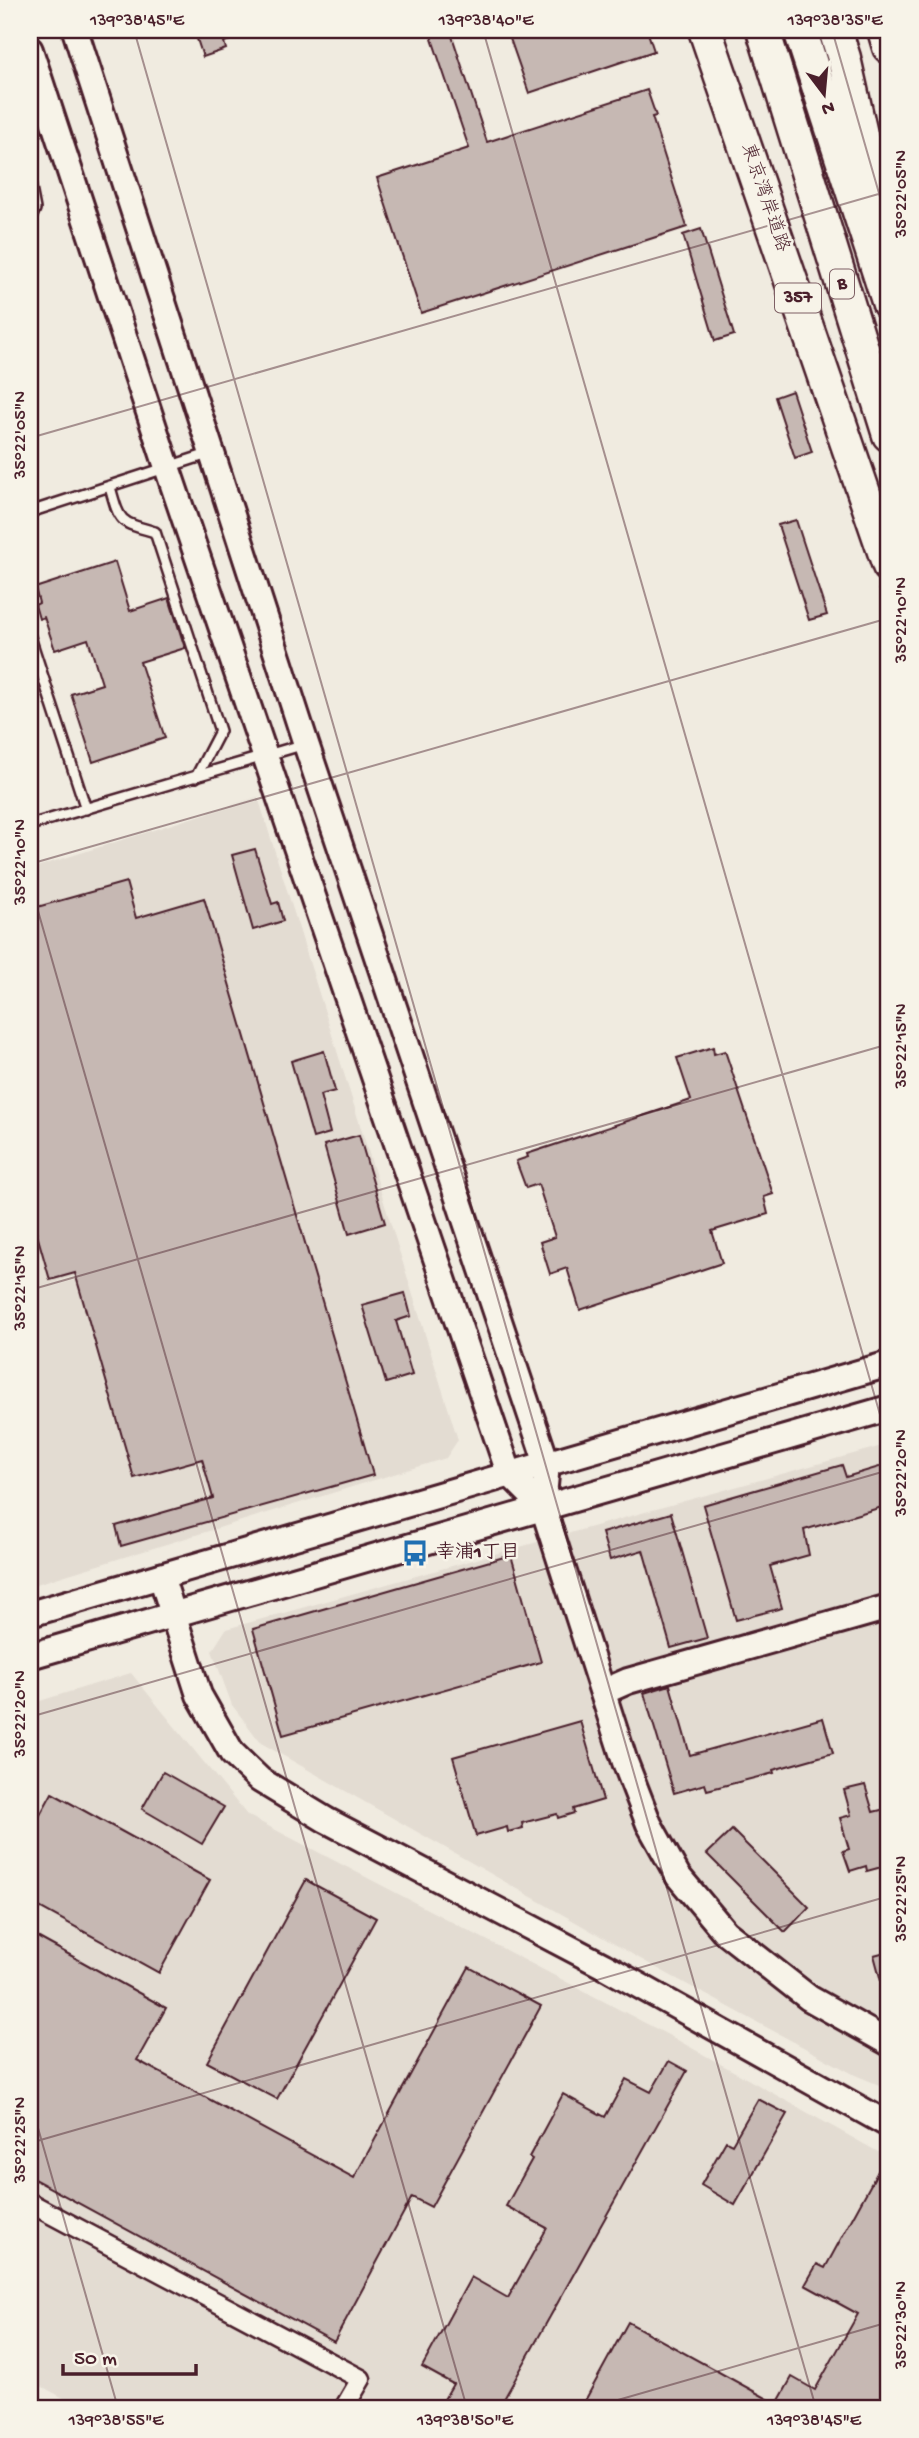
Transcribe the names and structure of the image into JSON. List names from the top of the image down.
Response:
{
  "streets": {
    "highway": ["東京湾岸道路", "B", "357"]
  },
  "places": {
    "bus stop": ["幸浦1丁目"]
  },
  "scale_bar": "50 m",
  "north": "bottom",
  "coordinates": [
    "139°38'45\"E",
    "139°38'40\"E",
    "139°38'35\"E",
    "35°22'05\"N",
    "35°22'10\"N",
    "35°22'15\"N",
    "35°22'20\"N",
    "35°22'25\"N",
    "35°22'30\"N",
    "139°38'55\"E",
    "139°38'50\"E"
  ]
}
